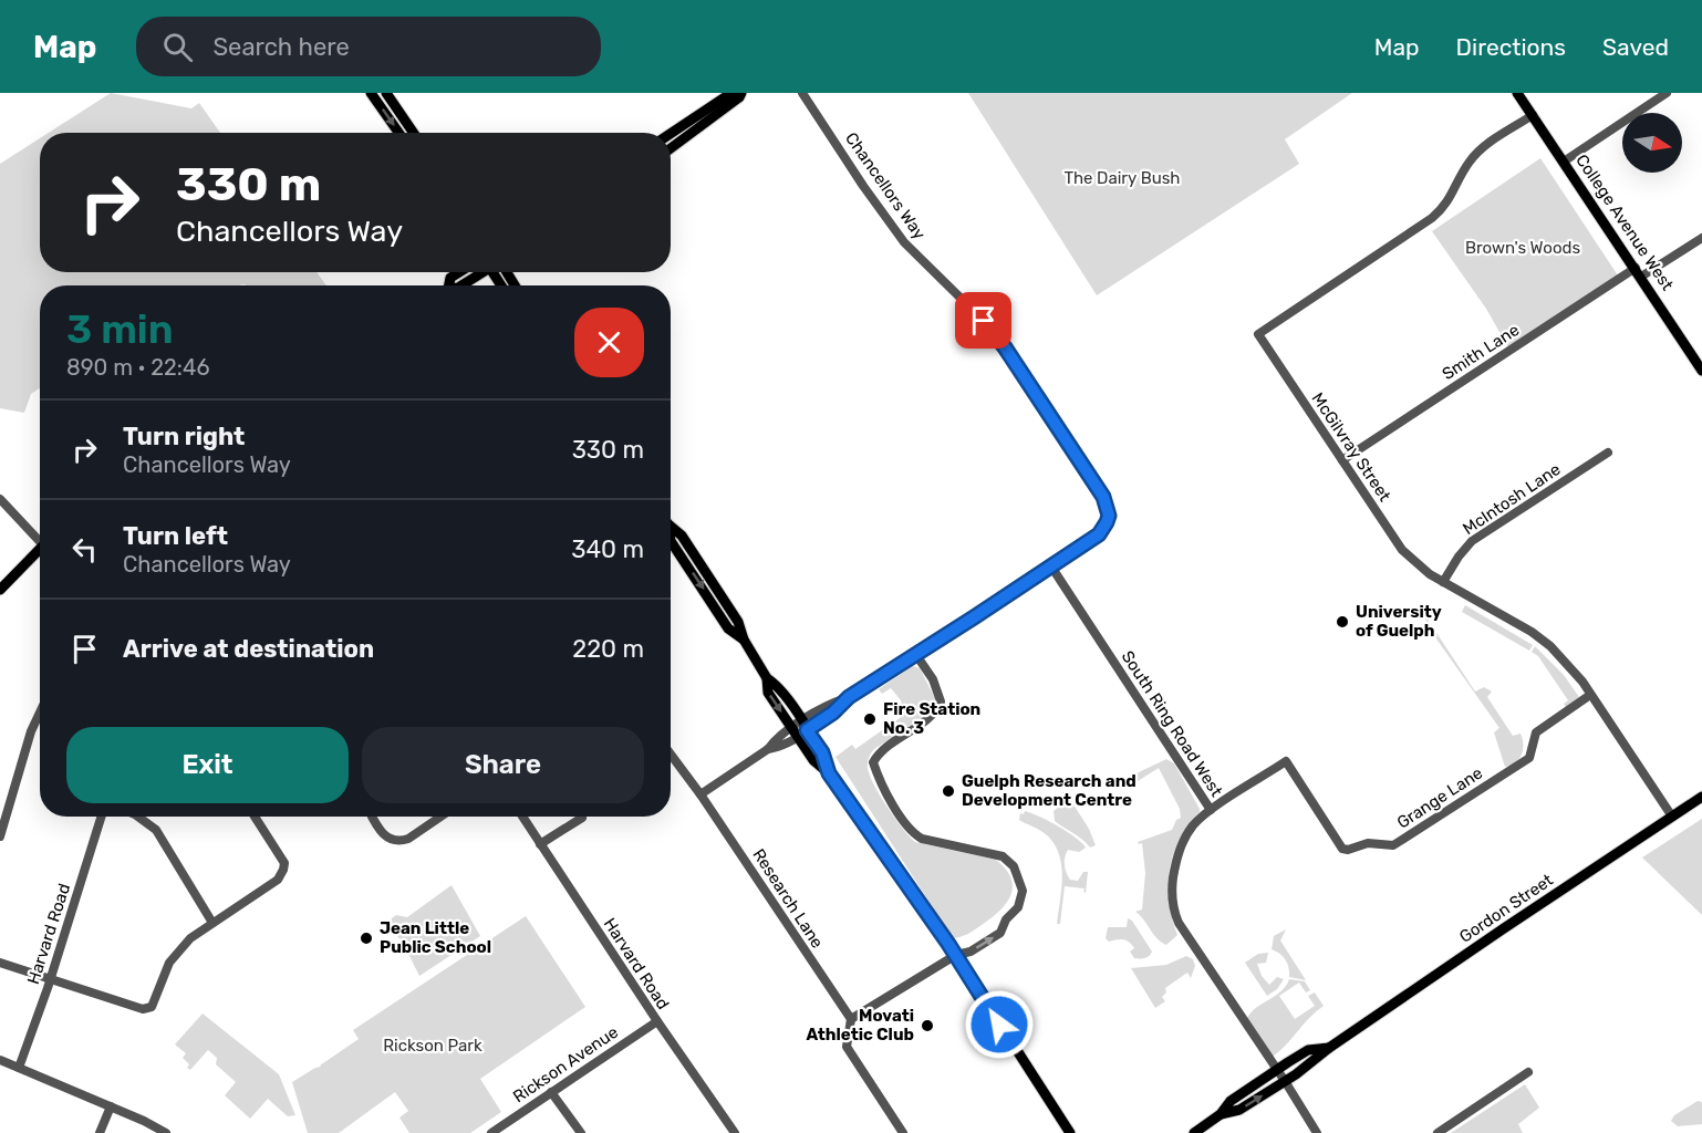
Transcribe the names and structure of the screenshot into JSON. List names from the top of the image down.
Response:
{
  "streets": {
    "main road": ["College Avenue West", "Gordon Street"],
    "street": [
      "Chancellors Way",
      "Smith Lane",
      "McGilvray Street",
      "McIntosh Lane",
      "South Ring Road West",
      "Grange Lane",
      "Research Lane",
      "Harvard Road",
      "Rickson Avenue"
    ]
  },
  "crossings": [
    ["Chancellors Way", "South Ring Road West"],
    ["College Avenue West", "Smith Lane"],
    ["College Avenue West", "McGilvray Street"],
    ["Smith Lane", "McGilvray Street"],
    ["McGilvray Street", "McIntosh Lane"],
    ["McGilvray Street", "Grange Lane"],
    ["McGilvray Street", "Gordon Street"],
    ["South Ring Road West", "Grange Lane"],
    ["South Ring Road West", "Gordon Street"],
    ["Harvard Road", "Rickson Avenue"]
  ],
  "parks": ["The Dairy Bush", "Brown's Woods", "Rickson Park"],
  "places": [
    "University of Guelph",
    "Fire Station No. 3",
    "Guelph Research and Development Centre",
    "Jean Little Public School",
    "Movati Athletic Club"
  ],
  "north": "right",
  "page": {
    "header": "Map",
    "search": "Search here",
    "nav": ["Map", "Directions", "Saved"],
    "turn": ["330 m", "Chancellors Way"],
    "heading": ["3 min", "890 m · 22:46"],
    "list": [
      {
        "name": "Turn right",
        "note": "Chancellors Way",
        "value": "330 m"
      },
      {
        "name": "Turn left",
        "note": "Chancellors Way",
        "value": "340 m"
      },
      {
        "name": "Arrive at destination",
        "value": "220 m"
      }
    ],
    "buttons": ["Exit", "Share"]
  }
}
